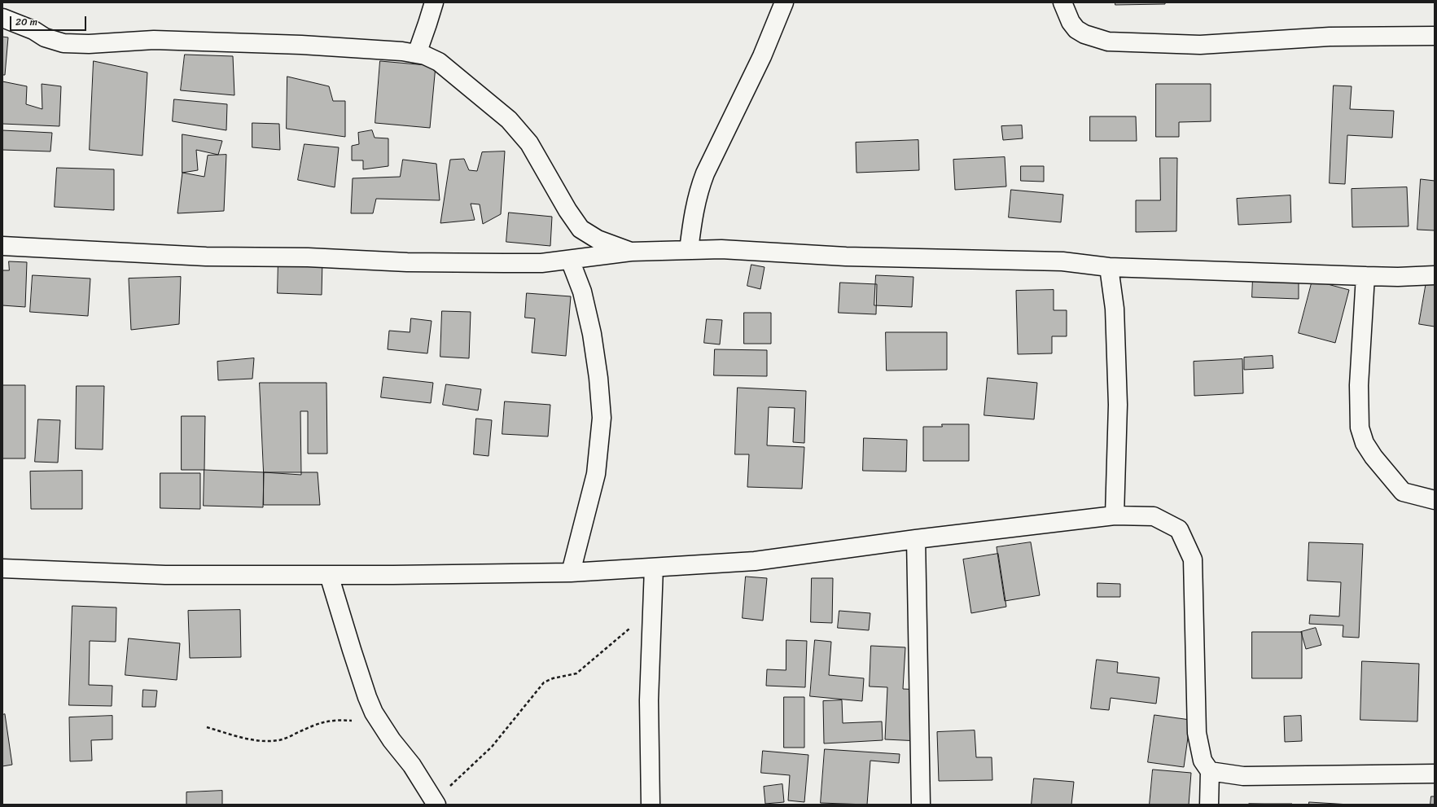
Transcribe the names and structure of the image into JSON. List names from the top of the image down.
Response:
{
  "scale_bar": "20 m"
}
